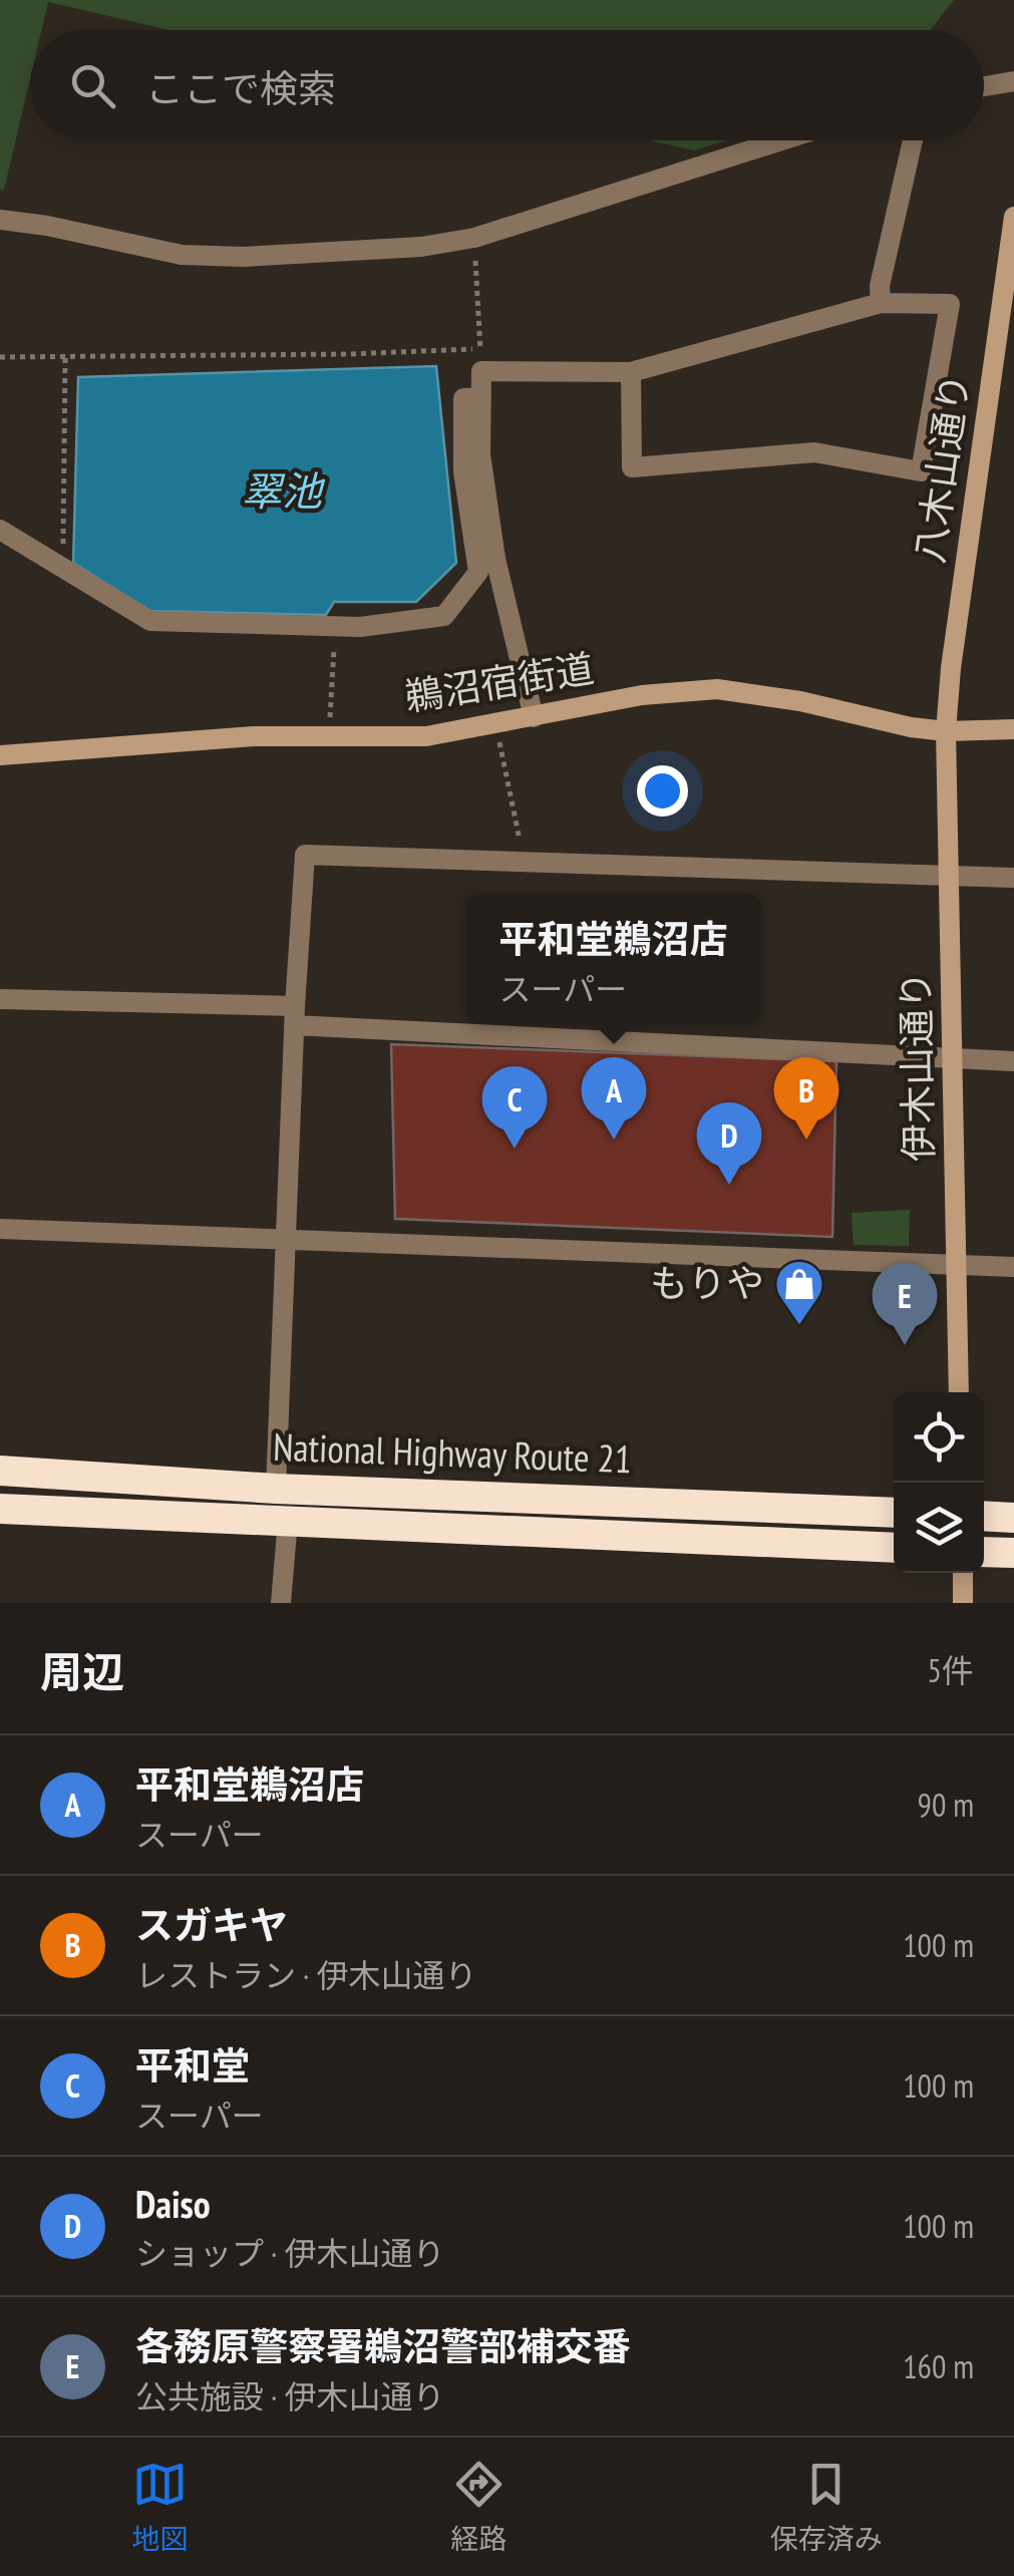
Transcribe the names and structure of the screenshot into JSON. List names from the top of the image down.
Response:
{
  "streets": {
    "highway": ["National Highway Route 21"],
    "street": ["八木山通り", "鵜沼宿街道", "伊木山通り"]
  },
  "crossings": [
    ["八木山通り", "鵜沼宿街道"],
    ["八木山通り", "伊木山通り"],
    ["鵜沼宿街道", "伊木山通り"]
  ],
  "water": ["翠池"],
  "places": {
    "shop": ["もりや"]
  },
  "page": {
    "search": "ここで検索",
    "popup": ["平和堂鵜沼店", "スーパー"],
    "pins": [
      "A",
      "B",
      "C",
      "D",
      "E"
    ],
    "heading": ["周辺", "5件"],
    "list": [
      {
        "mark": "A",
        "name": "平和堂鵜沼店",
        "note": "スーパー",
        "value": "90 m"
      },
      {
        "mark": "B",
        "name": "スガキヤ",
        "note": "レストラン · 伊木山通り",
        "value": "100 m"
      },
      {
        "mark": "C",
        "name": "平和堂",
        "note": "スーパー",
        "value": "100 m"
      },
      {
        "mark": "D",
        "name": "Daiso",
        "note": "ショップ · 伊木山通り",
        "value": "100 m"
      },
      {
        "mark": "E",
        "name": "各務原警察署鵜沼警部補交番",
        "note": "公共施設 · 伊木山通り",
        "value": "160 m"
      }
    ],
    "nav": ["地図", "経路", "保存済み"]
  }
}
